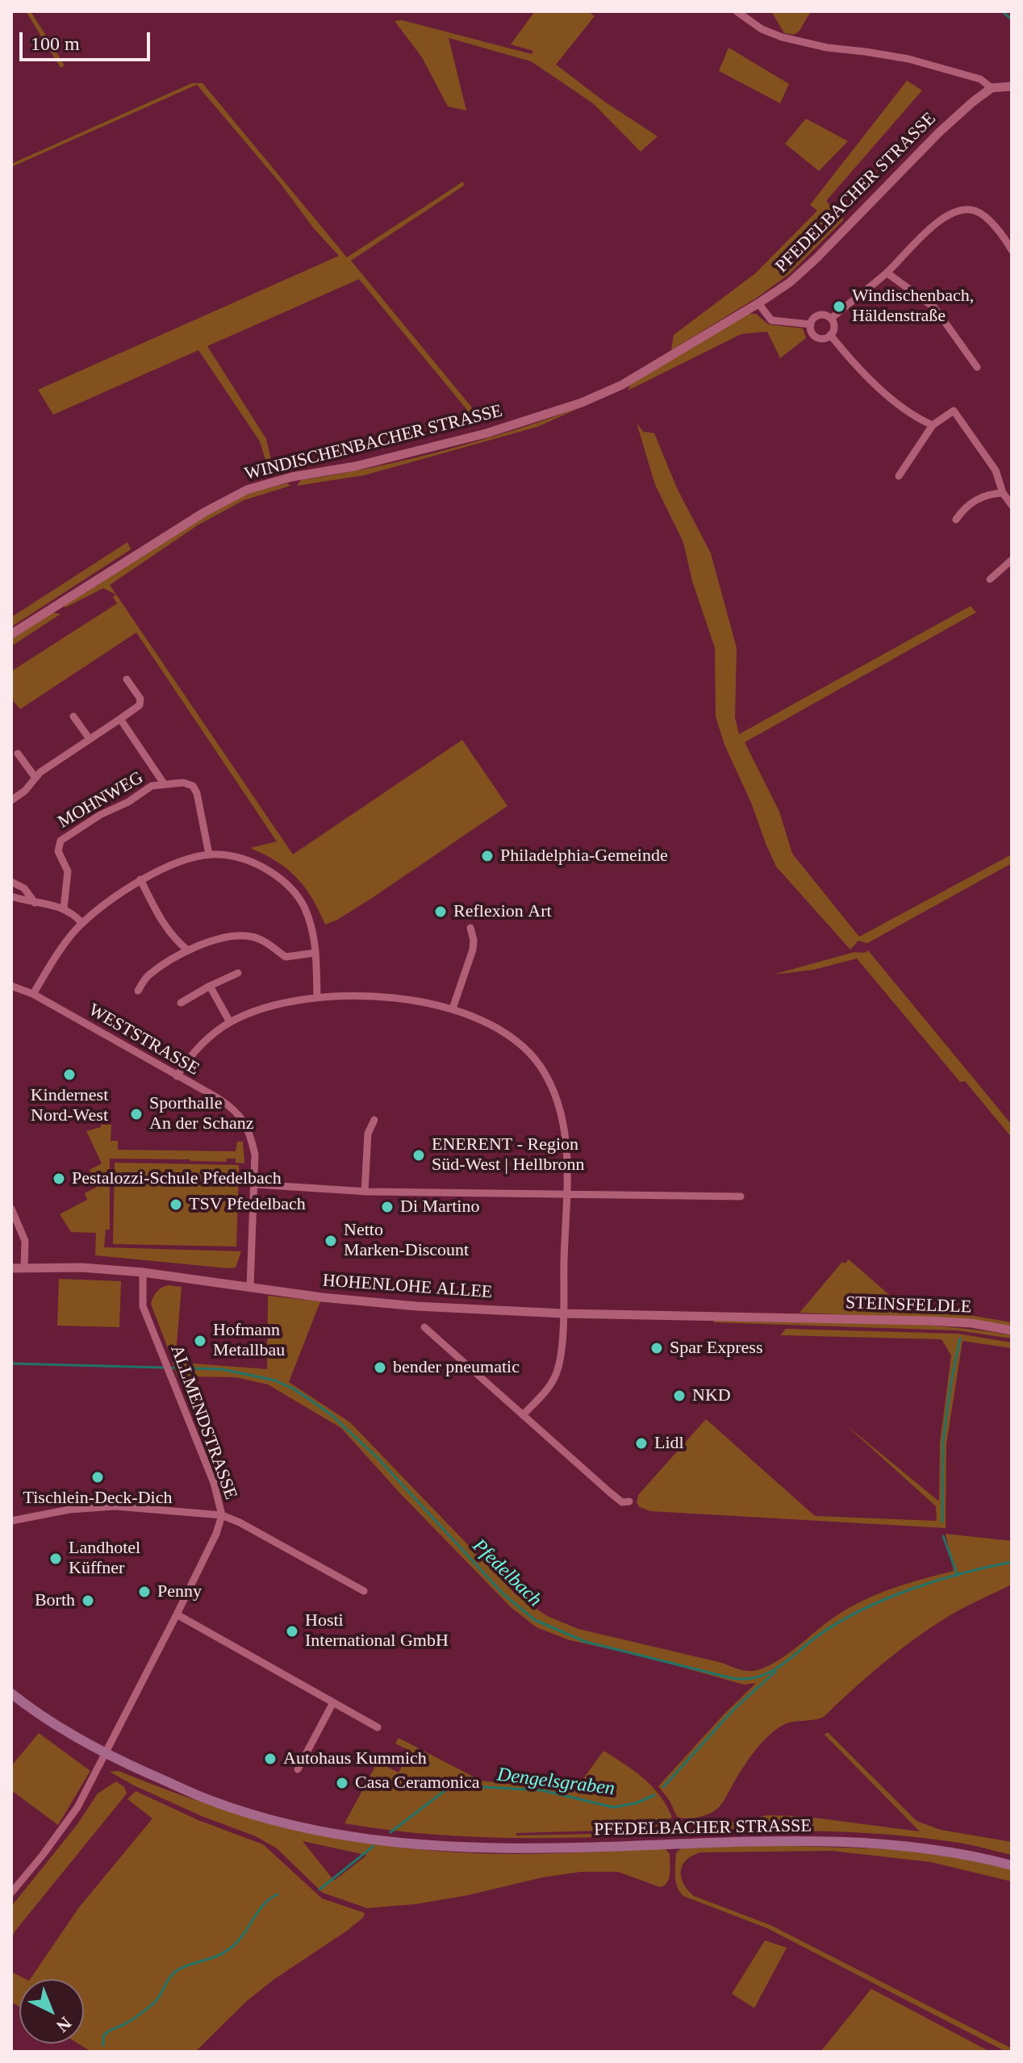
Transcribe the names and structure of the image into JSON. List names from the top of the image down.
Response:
{
  "streets": {
    "main road": ["PFEDELBACHER STRASSE"],
    "street": [
      "WINDISCHENBACHER STRASSE",
      "MOHNWEG",
      "WESTSTRASSE",
      "HOHENLOHE ALLEE",
      "STEINSFELDLE",
      "ALLMENDSTRASSE"
    ]
  },
  "crossings": [
    ["PFEDELBACHER STRASSE", "WINDISCHENBACHER STRASSE"],
    ["PFEDELBACHER STRASSE", "ALLMENDSTRASSE"],
    ["WESTSTRASSE", "HOHENLOHE ALLEE"],
    ["HOHENLOHE ALLEE", "STEINSFELDLE"],
    ["HOHENLOHE ALLEE", "ALLMENDSTRASSE"]
  ],
  "water": ["Pfedelbach", "Dengelsgraben"],
  "places": [
    "Windischenbach, Häldenstraße",
    "Philadelphia-Gemeinde",
    "Reflexion Art",
    "Kindernest Nord-West",
    "Sporthalle An der Schanz",
    "ENERENT - Region Süd-West | Hellbronn",
    "Pestalozzi-Schule Pfedelbach",
    "TSV Pfedelbach",
    "Di Martino",
    "Netto Marken-Discount",
    "Hofmann Metallbau",
    "Spar Express",
    "bender pneumatic",
    "NKD",
    "Lidl",
    "Tischlein-Deck-Dich",
    "Landhotel Küffner",
    "Penny",
    "Borth",
    "Hosti International GmbH",
    "Autohaus Kummich",
    "Casa Ceramonica"
  ],
  "scale_bar": "100 m",
  "north": "bottom right"
}
